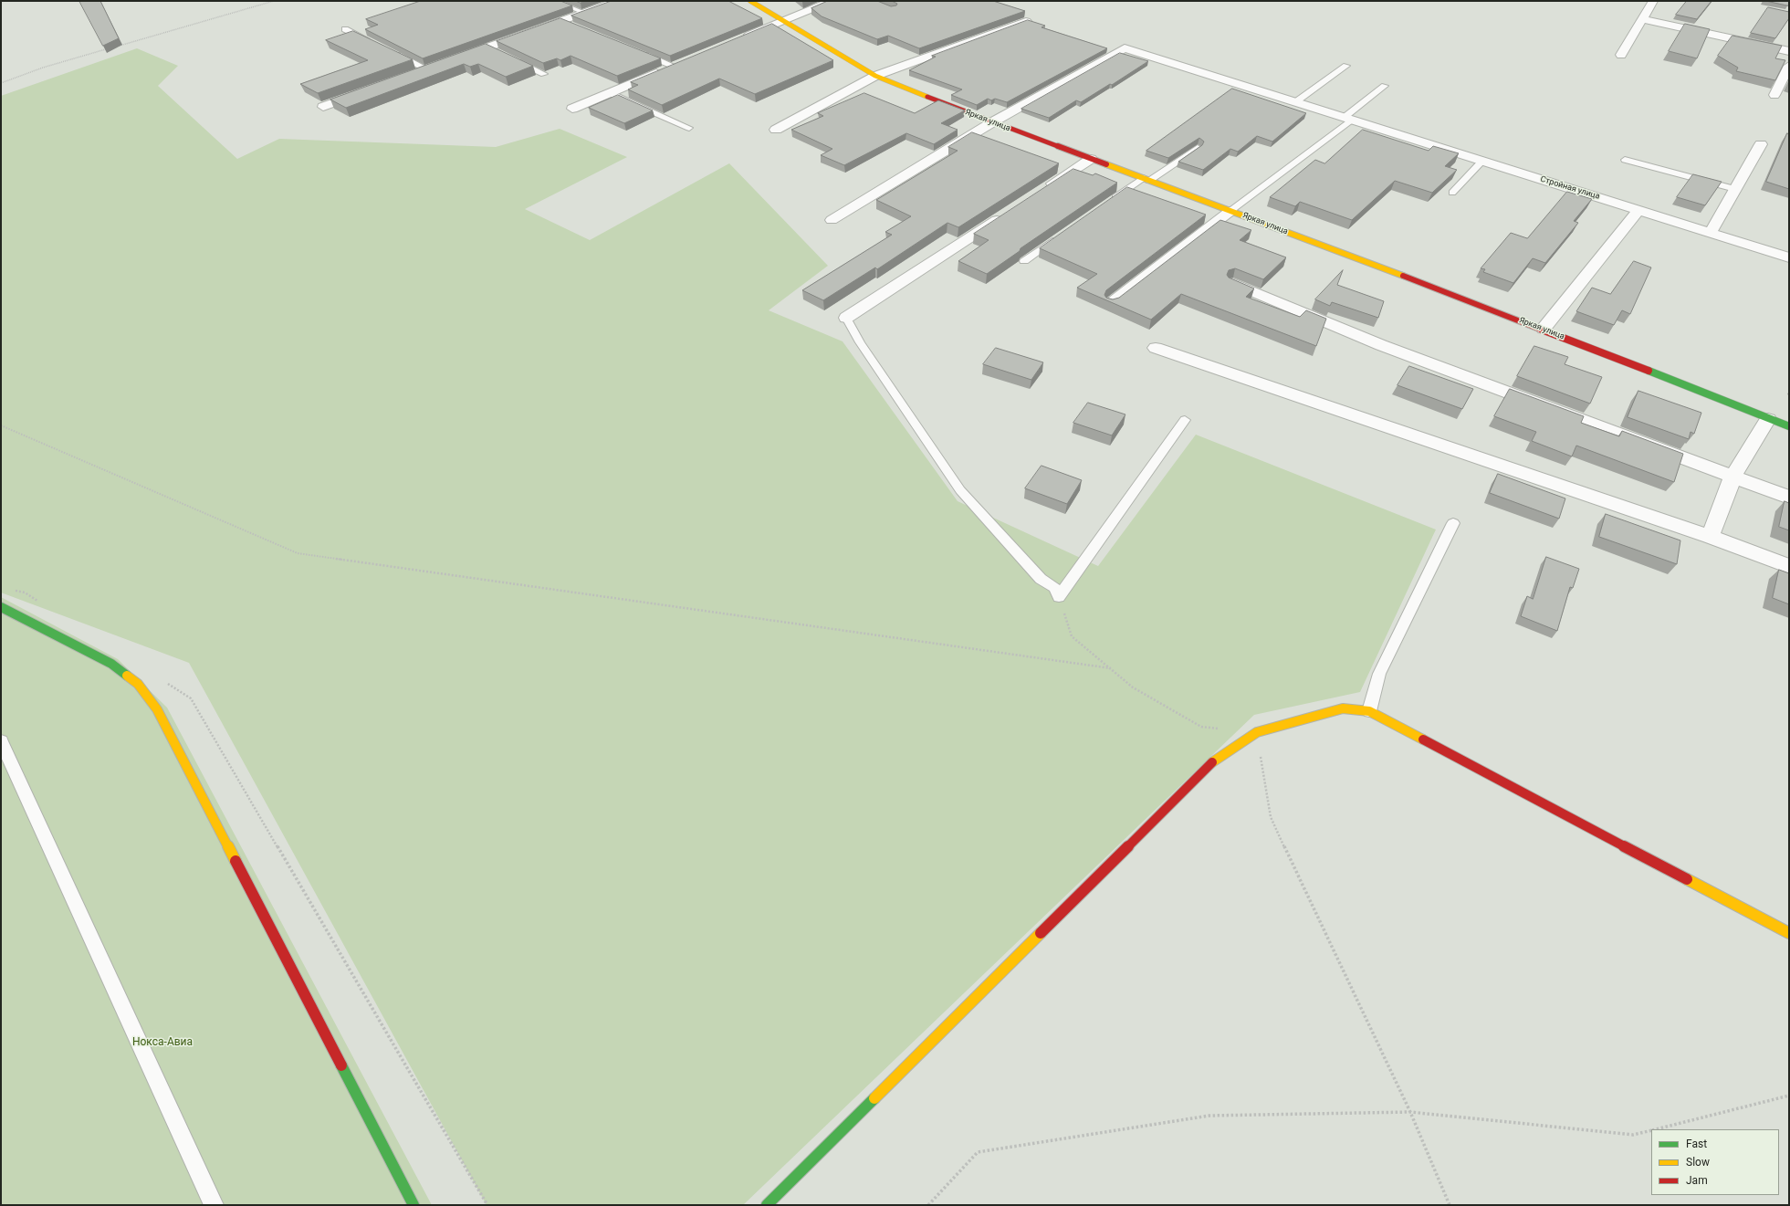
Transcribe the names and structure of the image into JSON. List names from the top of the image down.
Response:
{
  "streets": {
    "street": ["Яркая улица", "Стройная улица"]
  },
  "crossings": [
    ["Яркая улица", "Стройная улица"]
  ],
  "parks": ["Нокса-Авиа"],
  "legend": ["Fast", "Slow", "Jam"]
}
